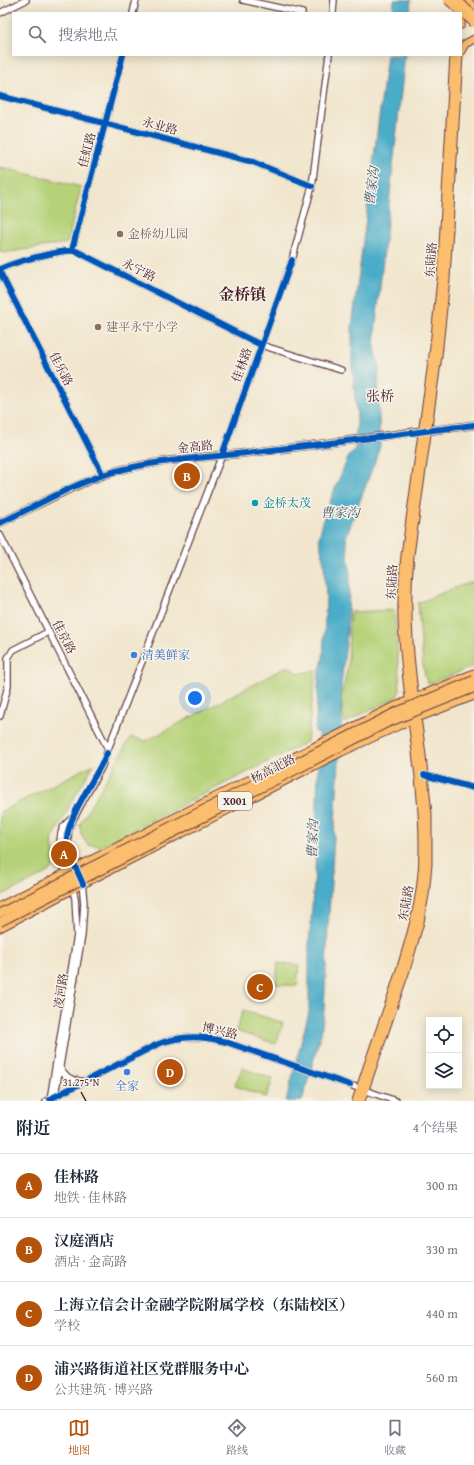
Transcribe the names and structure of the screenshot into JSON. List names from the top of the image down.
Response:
{
  "streets": {
    "highway": ["杨高北路", "X001"],
    "main road": ["东陆路", "金高路"],
    "street": [
      "永业路",
      "佳虹路",
      "永宁路",
      "佳林路",
      "佳乐路",
      "佳京路",
      "凌河路",
      "博兴路"
    ]
  },
  "crossings": [
    ["永业路", "佳虹路"],
    ["永业路", "佳林路"],
    ["佳虹路", "永宁路"],
    ["东陆路", "金高路"],
    ["东陆路", "杨高北路"],
    ["东陆路", "博兴路"],
    ["永宁路", "佳林路"],
    ["佳林路", "金高路"],
    ["佳林路", "佳京路"],
    ["佳林路", "杨高北路"],
    ["佳林路", "凌河路"],
    ["佳乐路", "金高路"],
    ["杨高北路", "凌河路"],
    ["凌河路", "博兴路"]
  ],
  "districts": ["金桥镇", "张桥"],
  "water": ["曹家沟"],
  "places": [
    "金桥幼儿园",
    "建平永宁小学",
    "金桥太茂",
    "清美鲜家",
    "全家"
  ],
  "page": {
    "search": "搜索地点",
    "pins": [
      "B",
      "A",
      "C",
      "D"
    ],
    "heading": ["附近", "4个结果"],
    "list": [
      {
        "mark": "A",
        "name": "佳林路",
        "note": "地铁 · 佳林路",
        "value": "300 m"
      },
      {
        "mark": "B",
        "name": "汉庭酒店",
        "note": "酒店 · 金高路",
        "value": "330 m"
      },
      {
        "mark": "C",
        "name": "上海立信会计金融学院附属学校（东陆校区）",
        "note": "学校",
        "value": "440 m"
      },
      {
        "mark": "D",
        "name": "浦兴路街道社区党群服务中心",
        "note": "公共建筑 · 博兴路",
        "value": "560 m"
      }
    ],
    "nav": ["地图", "路线", "收藏"]
  },
  "coordinates": ["31.275°N"]
}
